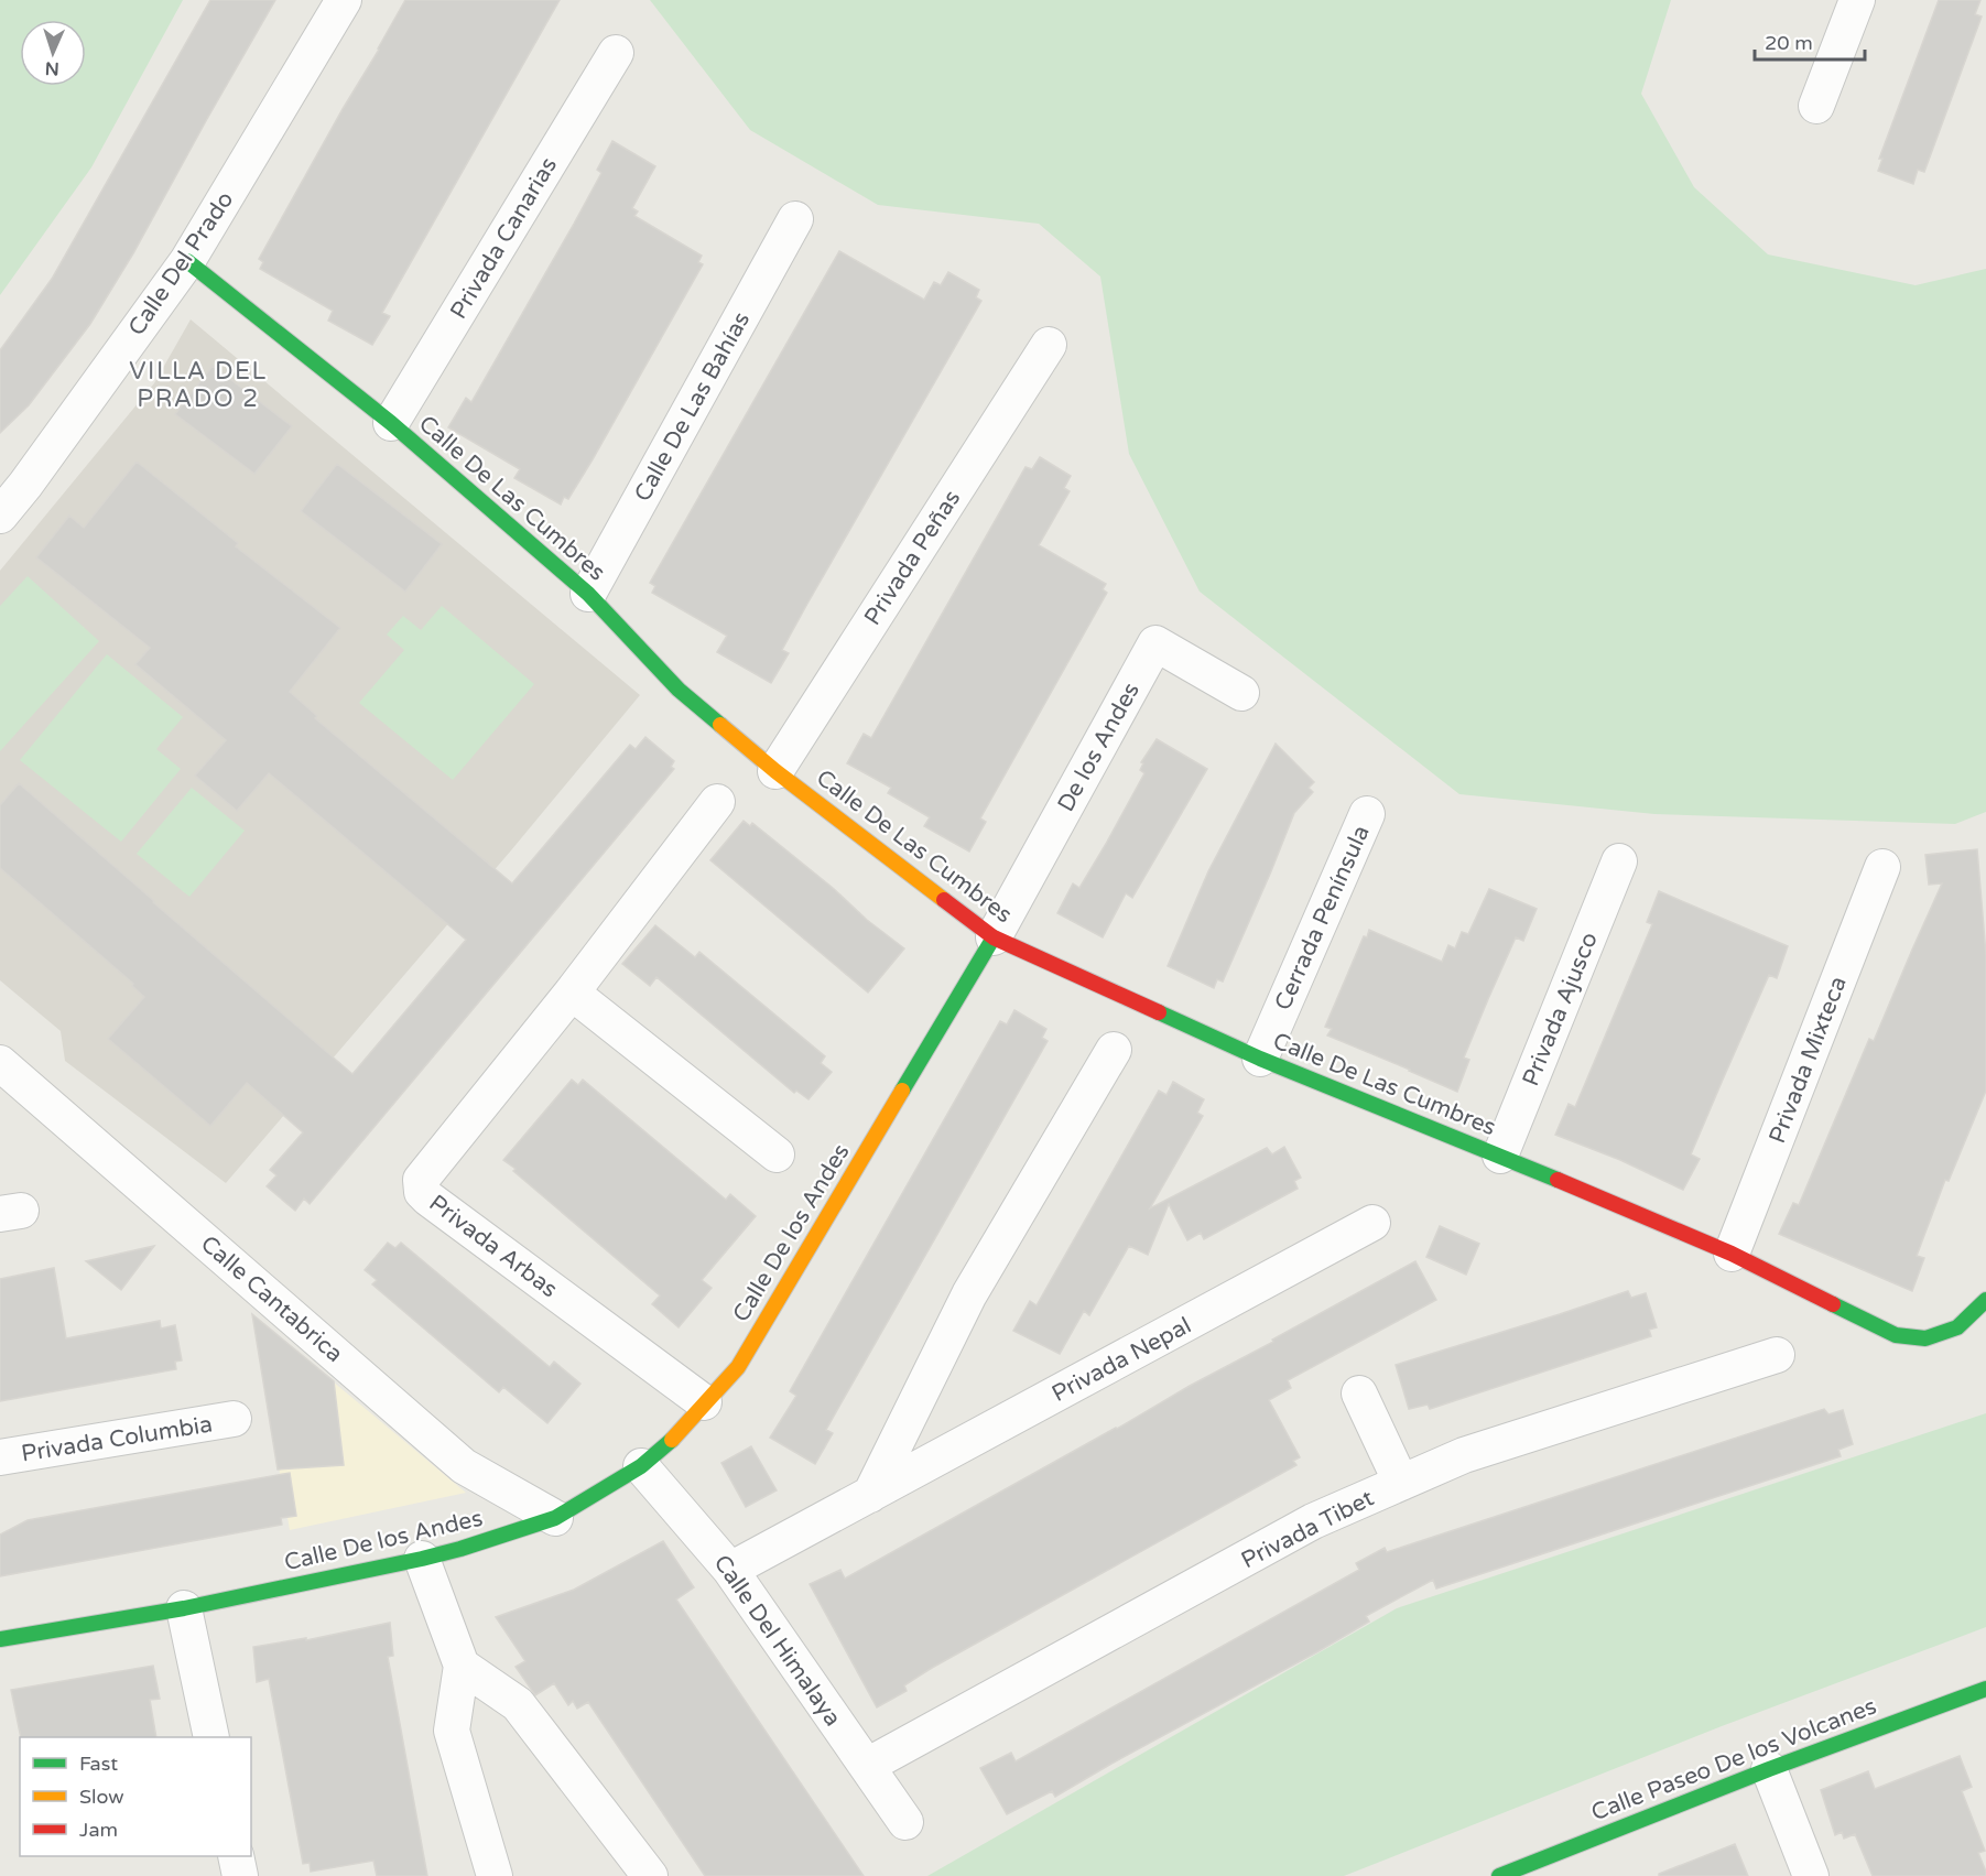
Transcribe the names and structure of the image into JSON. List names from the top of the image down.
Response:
{
  "streets": {
    "street": [
      "Privada Canarias",
      "Calle Del Prado",
      "Calle De Las Bahías",
      "Calle De Las Cumbres",
      "Privada Peñas",
      "De los Andes",
      "Cerrada Península",
      "Privada Ajusco",
      "Privada Mixteca",
      "Calle De los Andes",
      "Privada Arbas",
      "Calle Cantabrica",
      "Privada Nepal",
      "Privada Columbia",
      "Privada Tibet",
      "Calle Del Himalaya",
      "Calle Paseo De los Volcanes"
    ]
  },
  "crossings": [
    ["Privada Canarias", "Calle De Las Cumbres"],
    ["Calle Del Prado", "Calle De Las Cumbres"],
    ["Calle De Las Bahías", "Calle De Las Cumbres"],
    ["Calle De Las Cumbres", "Privada Peñas"],
    ["Calle De Las Cumbres", "De los Andes"],
    ["Calle De Las Cumbres", "Cerrada Península"],
    ["Calle De Las Cumbres", "Privada Ajusco"],
    ["Calle De Las Cumbres", "Privada Mixteca"],
    ["Calle De Las Cumbres", "Calle De los Andes"],
    ["De los Andes", "Calle De los Andes"],
    ["Calle De los Andes", "Privada Arbas"],
    ["Calle De los Andes", "Calle Cantabrica"],
    ["Calle De los Andes", "Calle Del Himalaya"],
    ["Privada Nepal", "Calle Del Himalaya"],
    ["Privada Tibet", "Calle Del Himalaya"]
  ],
  "districts": ["VILLA DEL PRADO 2"],
  "legend": ["Fast", "Slow", "Jam"],
  "scale_bar": "20 m",
  "north": "bottom"
}
